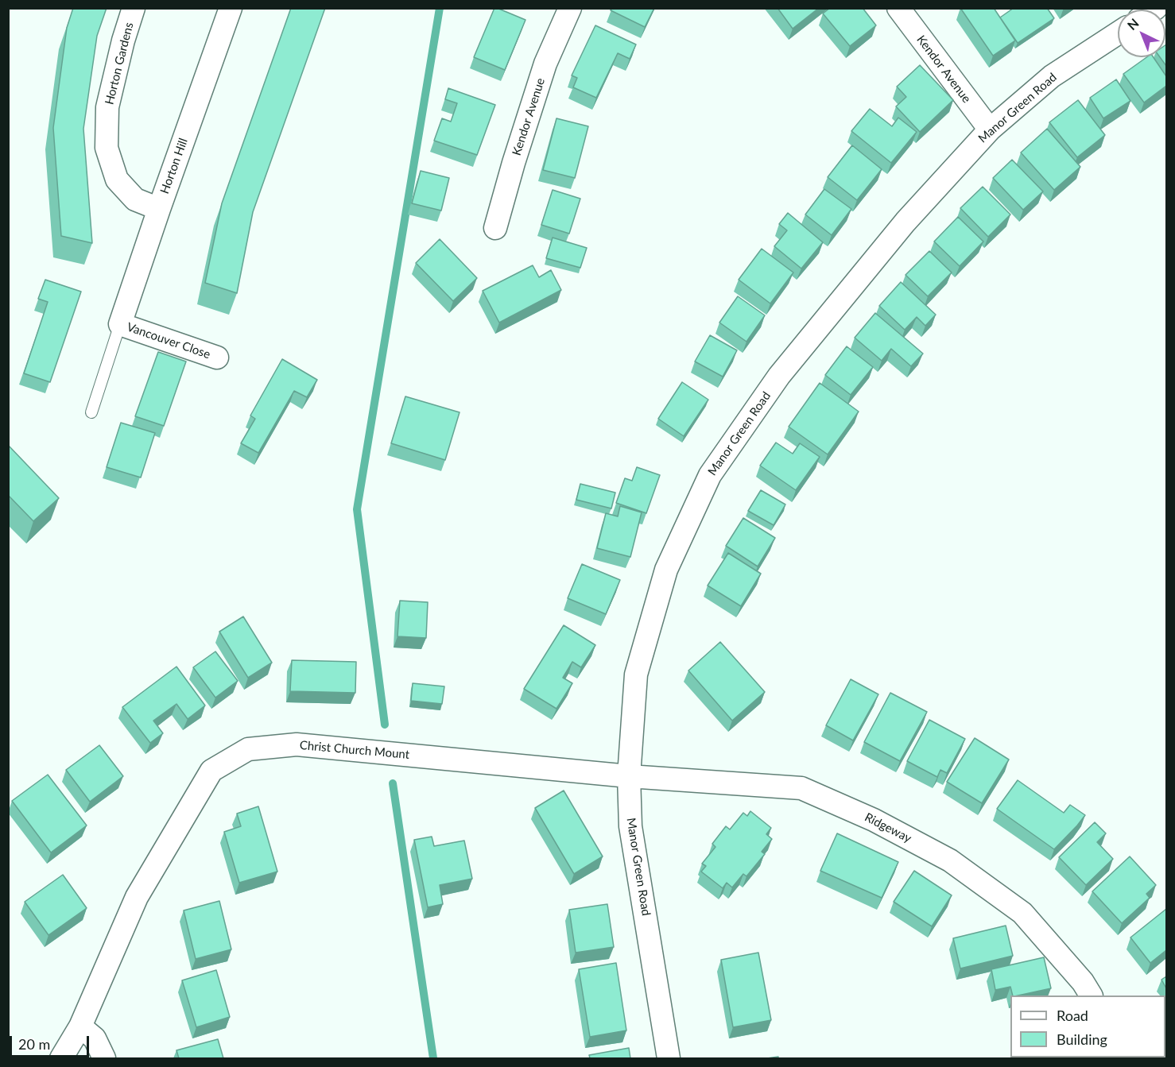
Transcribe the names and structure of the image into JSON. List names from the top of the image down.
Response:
{
  "streets": {
    "street": [
      "Horton Gardens",
      "Kendor Avenue",
      "Manor Green Road",
      "Horton Hill",
      "Vancouver Close",
      "Christ Church Mount",
      "Ridgeway"
    ]
  },
  "crossings": [
    ["Horton Gardens", "Horton Hill"],
    ["Kendor Avenue", "Manor Green Road"],
    ["Manor Green Road", "Christ Church Mount"],
    ["Manor Green Road", "Ridgeway"],
    ["Horton Hill", "Vancouver Close"],
    ["Christ Church Mount", "Ridgeway"]
  ],
  "legend": ["Road", "Building"],
  "scale_bar": "20 m",
  "north": "top left"
}
